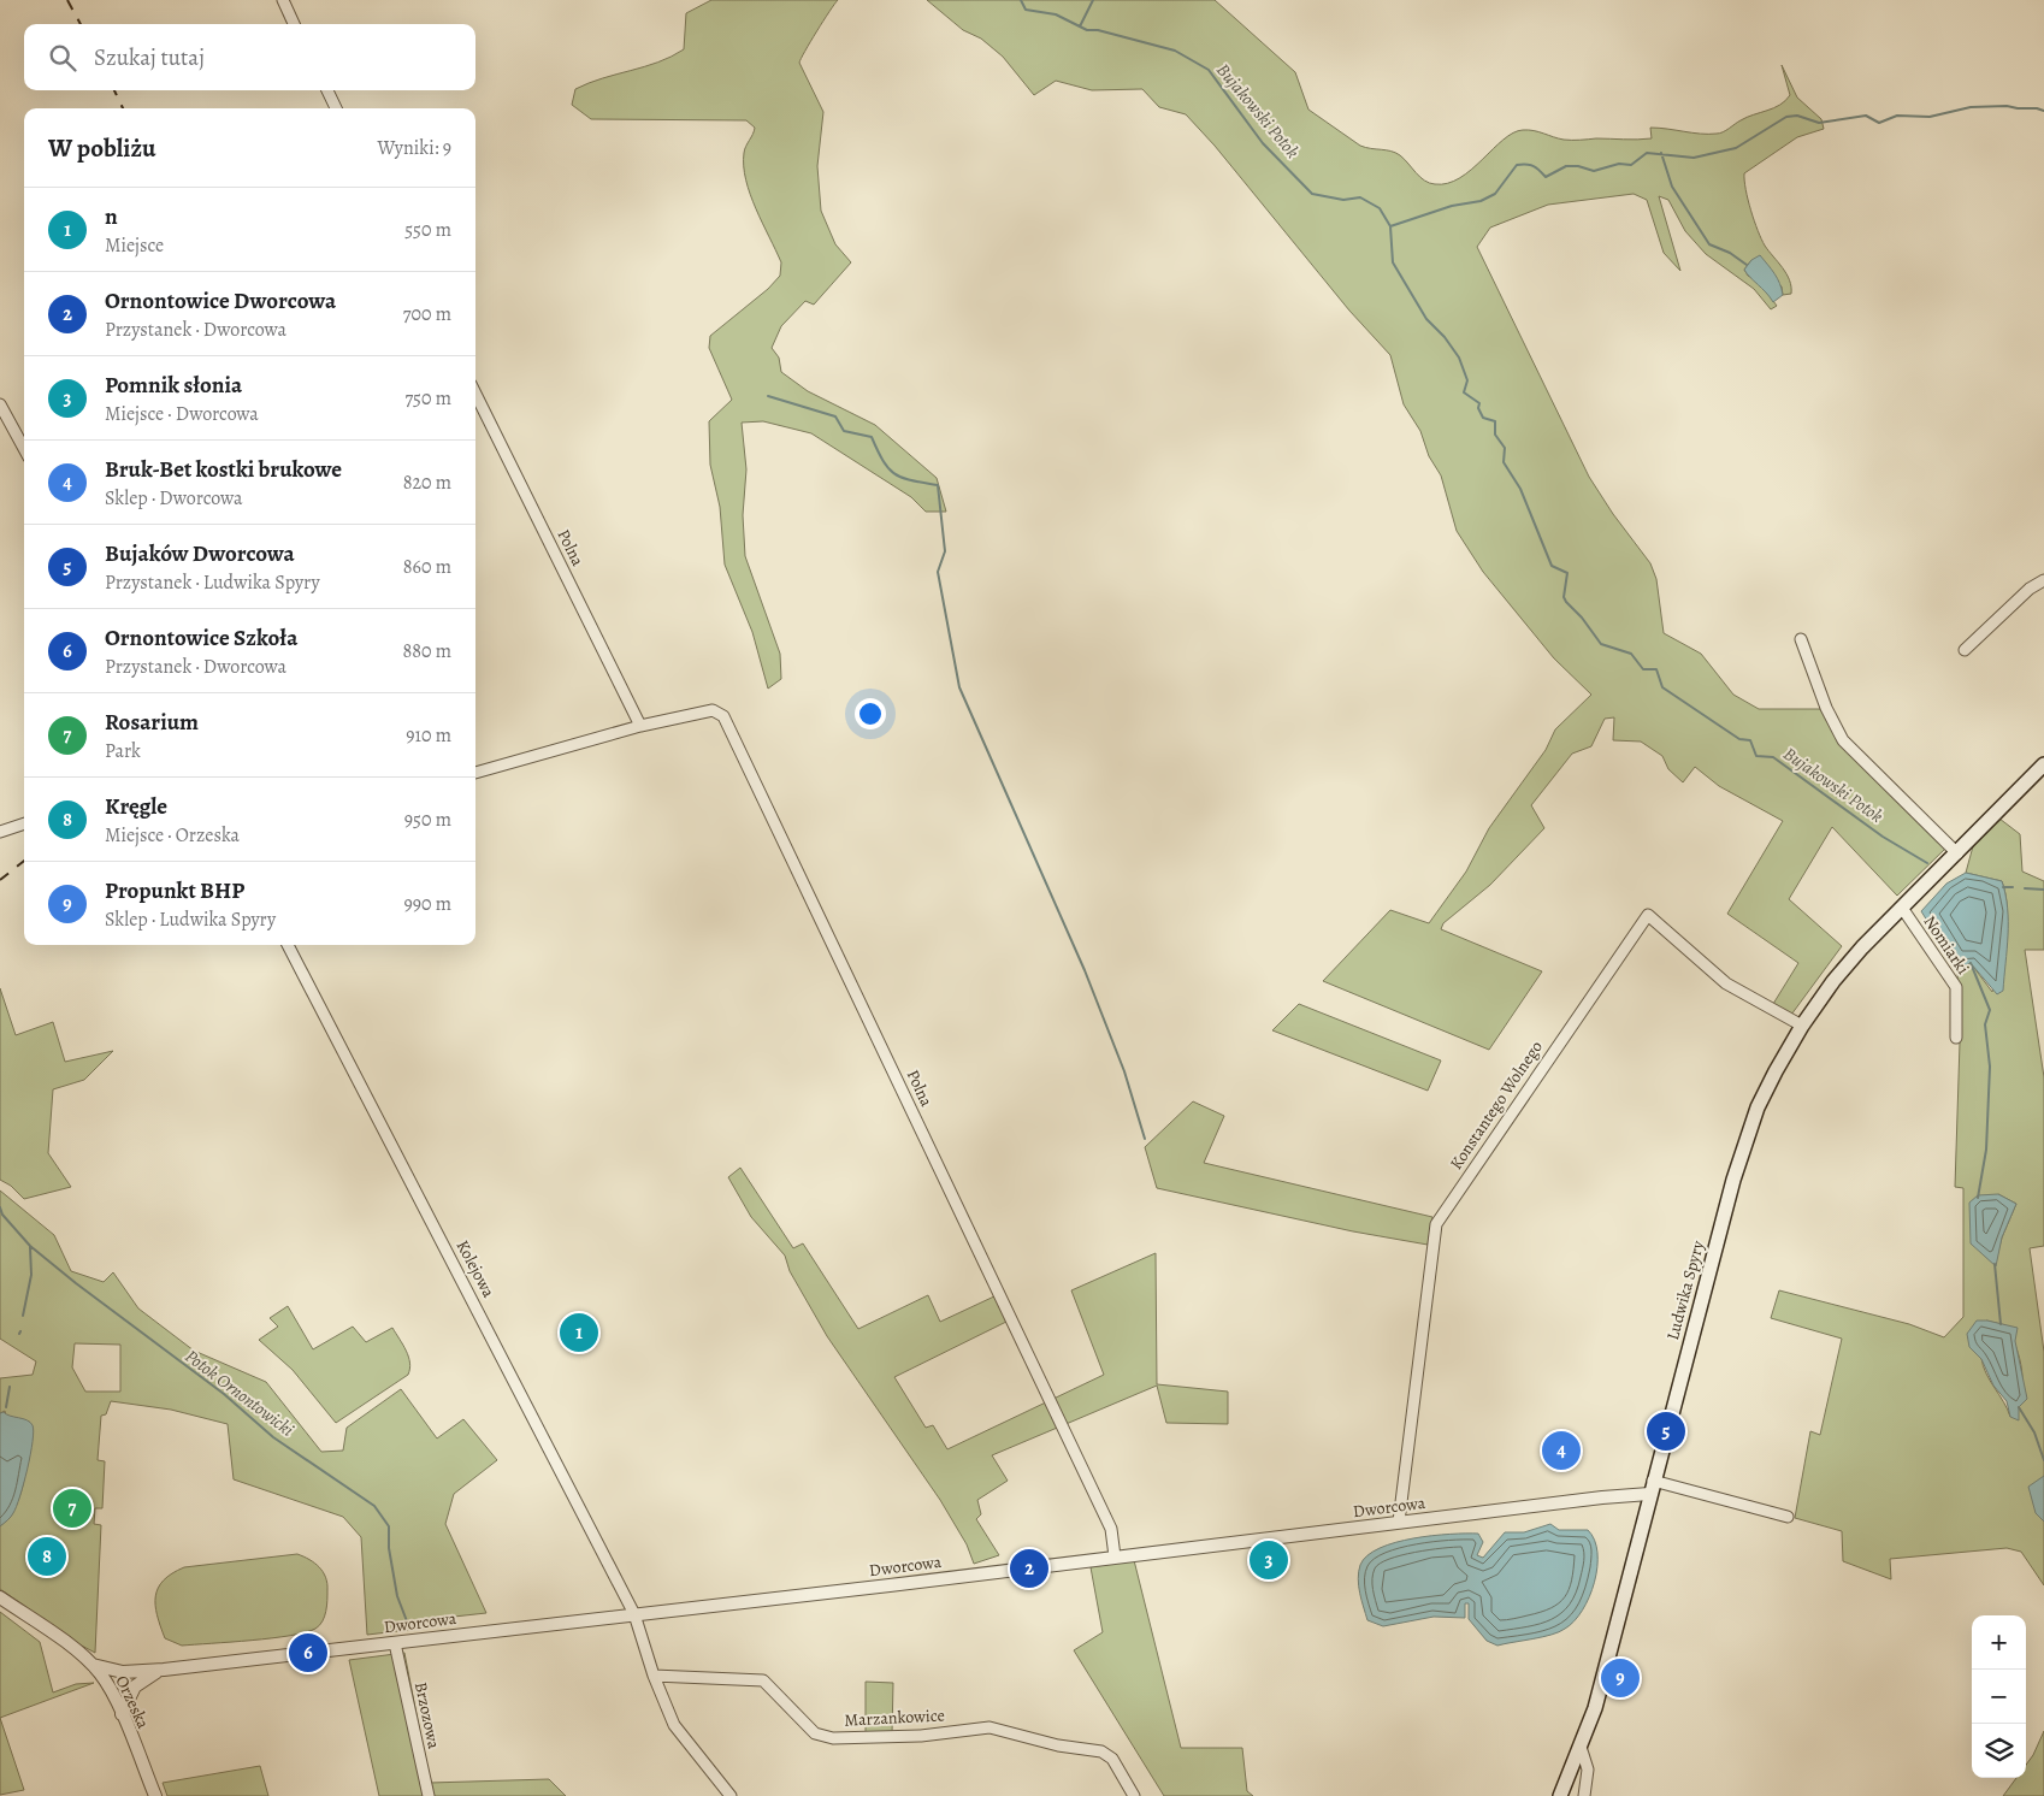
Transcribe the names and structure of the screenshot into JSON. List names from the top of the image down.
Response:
{
  "streets": {
    "main road": ["Ludwika Spyry"],
    "street": [
      "Polna",
      "Nomiarki",
      "Konstantego Wolnego",
      "Kolejowa",
      "Dworcowa",
      "Orzeska",
      "Brzozowa",
      "Marzankowice"
    ]
  },
  "crossings": [
    ["Polna", "Dworcowa"],
    ["Nomiarki", "Ludwika Spyry"],
    ["Konstantego Wolnego", "Ludwika Spyry"],
    ["Konstantego Wolnego", "Dworcowa"],
    ["Kolejowa", "Dworcowa"],
    ["Ludwika Spyry", "Dworcowa"],
    ["Dworcowa", "Orzeska"],
    ["Dworcowa", "Brzozowa"]
  ],
  "water": ["Bujakowski Potok", "Potok Ornontowicki"],
  "page": {
    "search": "Szukaj tutaj",
    "heading": ["W pobliżu", "Wyniki: 9"],
    "list": [
      {
        "mark": "1",
        "name": "n",
        "note": "Miejsce",
        "value": "550 m"
      },
      {
        "mark": "2",
        "name": "Ornontowice Dworcowa",
        "note": "Przystanek · Dworcowa",
        "value": "700 m"
      },
      {
        "mark": "3",
        "name": "Pomnik słonia",
        "note": "Miejsce · Dworcowa",
        "value": "750 m"
      },
      {
        "mark": "4",
        "name": "Bruk-Bet kostki brukowe",
        "note": "Sklep · Dworcowa",
        "value": "820 m"
      },
      {
        "mark": "5",
        "name": "Bujaków Dworcowa",
        "note": "Przystanek · Ludwika Spyry",
        "value": "860 m"
      },
      {
        "mark": "6",
        "name": "Ornontowice Szkoła",
        "note": "Przystanek · Dworcowa",
        "value": "880 m"
      },
      {
        "mark": "7",
        "name": "Rosarium",
        "note": "Park",
        "value": "910 m"
      },
      {
        "mark": "8",
        "name": "Kręgle",
        "note": "Miejsce · Orzeska",
        "value": "950 m"
      },
      {
        "mark": "9",
        "name": "Propunkt BHP",
        "note": "Sklep · Ludwika Spyry",
        "value": "990 m"
      }
    ],
    "pins": [
      "1",
      "5",
      "4",
      "7",
      "8",
      "3",
      "2",
      "6",
      "9"
    ],
    "map_buttons": ["+", "−"]
  }
}
